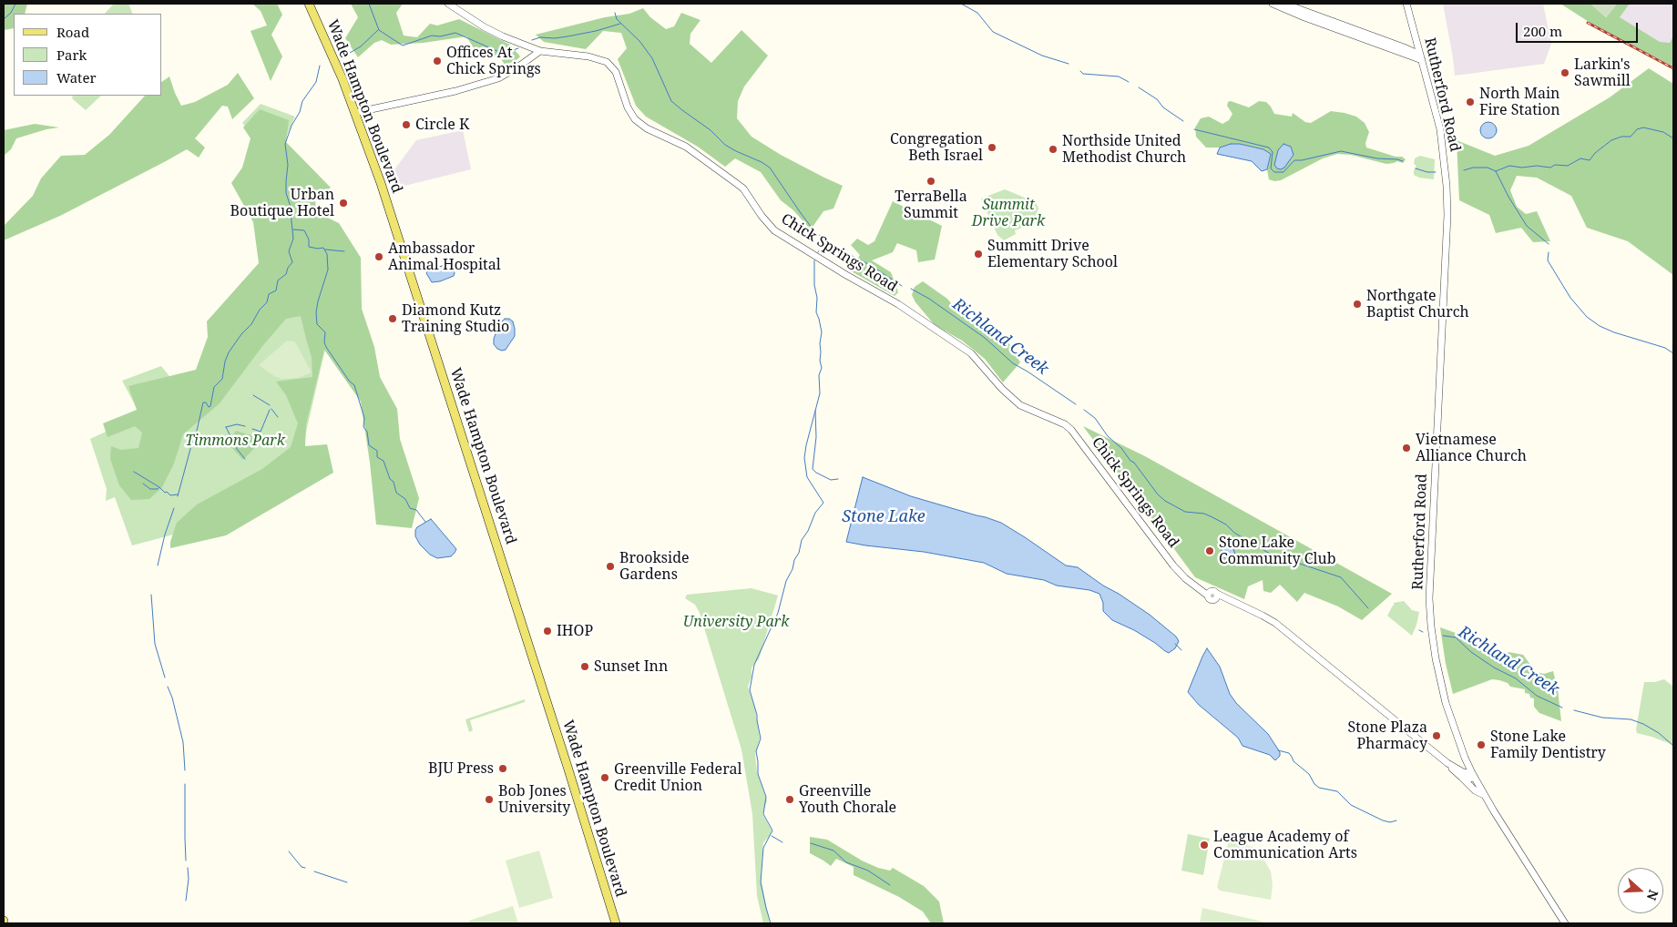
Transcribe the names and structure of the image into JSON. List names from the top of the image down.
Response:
{
  "streets": {
    "main road": ["Wade Hampton Boulevard"],
    "street": ["Rutherford Road", "Chick Springs Road"]
  },
  "crossings": [
    ["Rutherford Road", "Chick Springs Road"]
  ],
  "water": ["Richland Creek", "Stone Lake"],
  "parks": ["Summit Drive Park", "Timmons Park", "University Park"],
  "places": [
    "Offices At Chick Springs",
    "Larkin's Sawmill",
    "North Main Fire Station",
    "Circle K",
    "Congregation Beth Israel",
    "Northside United Methodist Church",
    "TerraBella Summit",
    "Urban Boutique Hotel",
    "Summitt Drive Elementary School",
    "Ambassador Animal Hospital",
    "Northgate Baptist Church",
    "Diamond Kutz Training Studio",
    "Vietnamese Alliance Church",
    "Stone Lake Community Club",
    "Brookside Gardens",
    "IHOP",
    "Sunset Inn",
    "Stone Plaza Pharmacy",
    "Stone Lake Family Dentistry",
    "BJU Press",
    "Greenville Federal Credit Union",
    "Bob Jones University",
    "Greenville Youth Chorale",
    "League Academy of Communication Arts"
  ],
  "legend": ["Road", "Park", "Water"],
  "scale_bar": "200 m",
  "north": "right"
}
